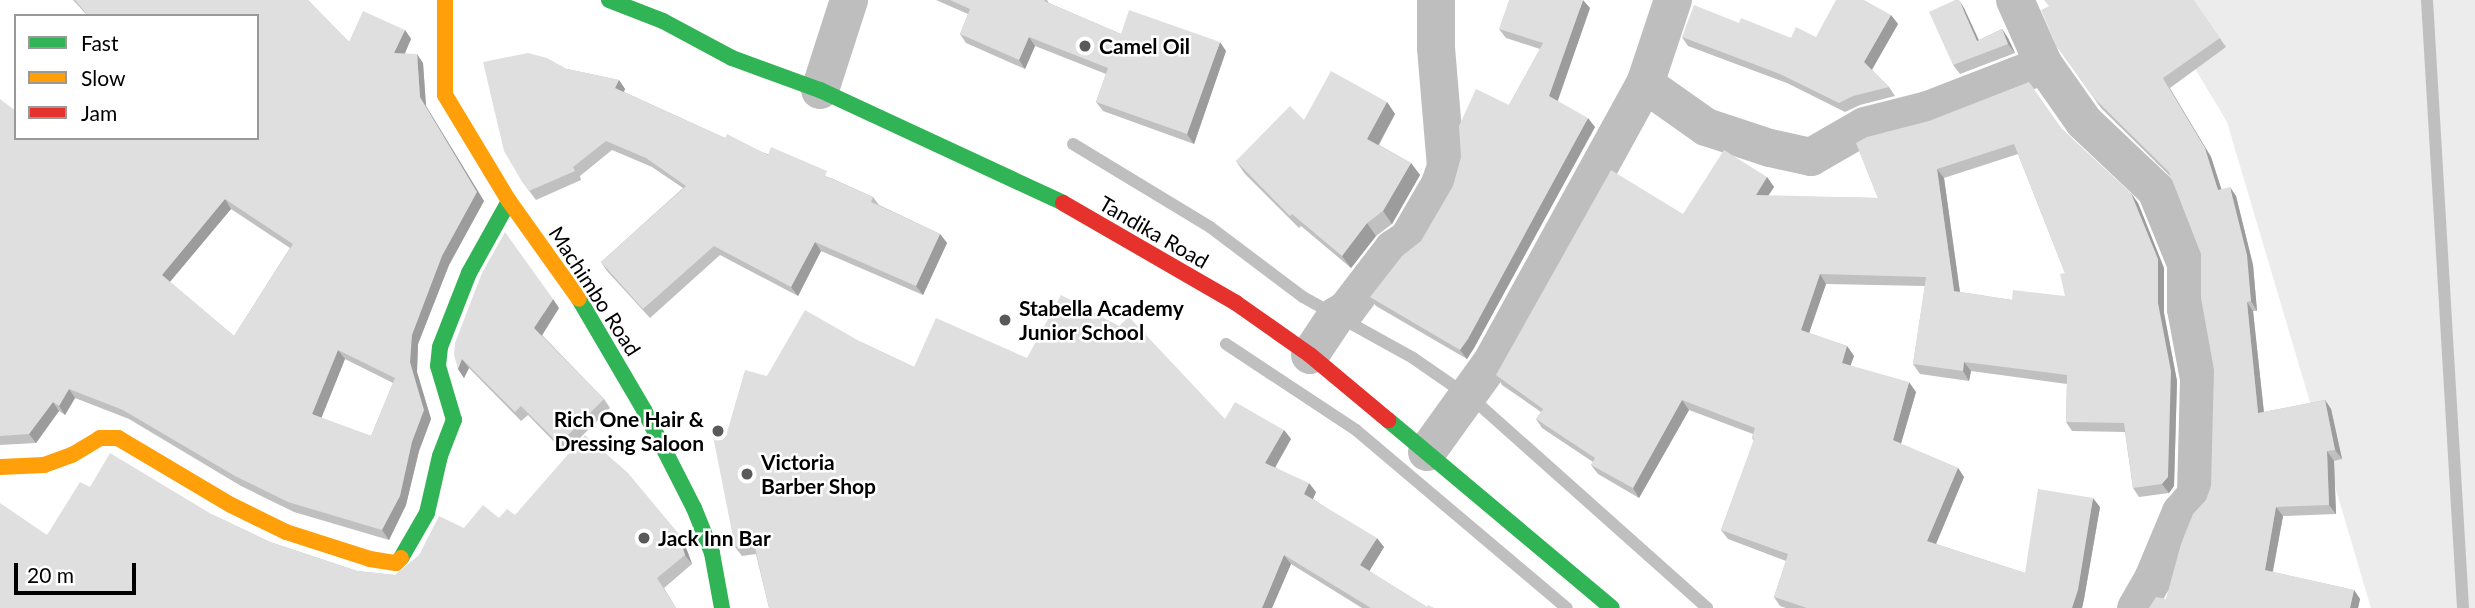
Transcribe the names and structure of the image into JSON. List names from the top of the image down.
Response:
{
  "streets": {
    "street": ["Tandika Road", "Machimbo Road"]
  },
  "places": [
    "Camel Oil",
    "Stabella Academy Junior School",
    "Rich One Hair & Dressing Saloon",
    "Victoria Barber Shop",
    "Jack Inn Bar"
  ],
  "legend": ["Fast", "Slow", "Jam"],
  "scale_bar": "20 m"
}
